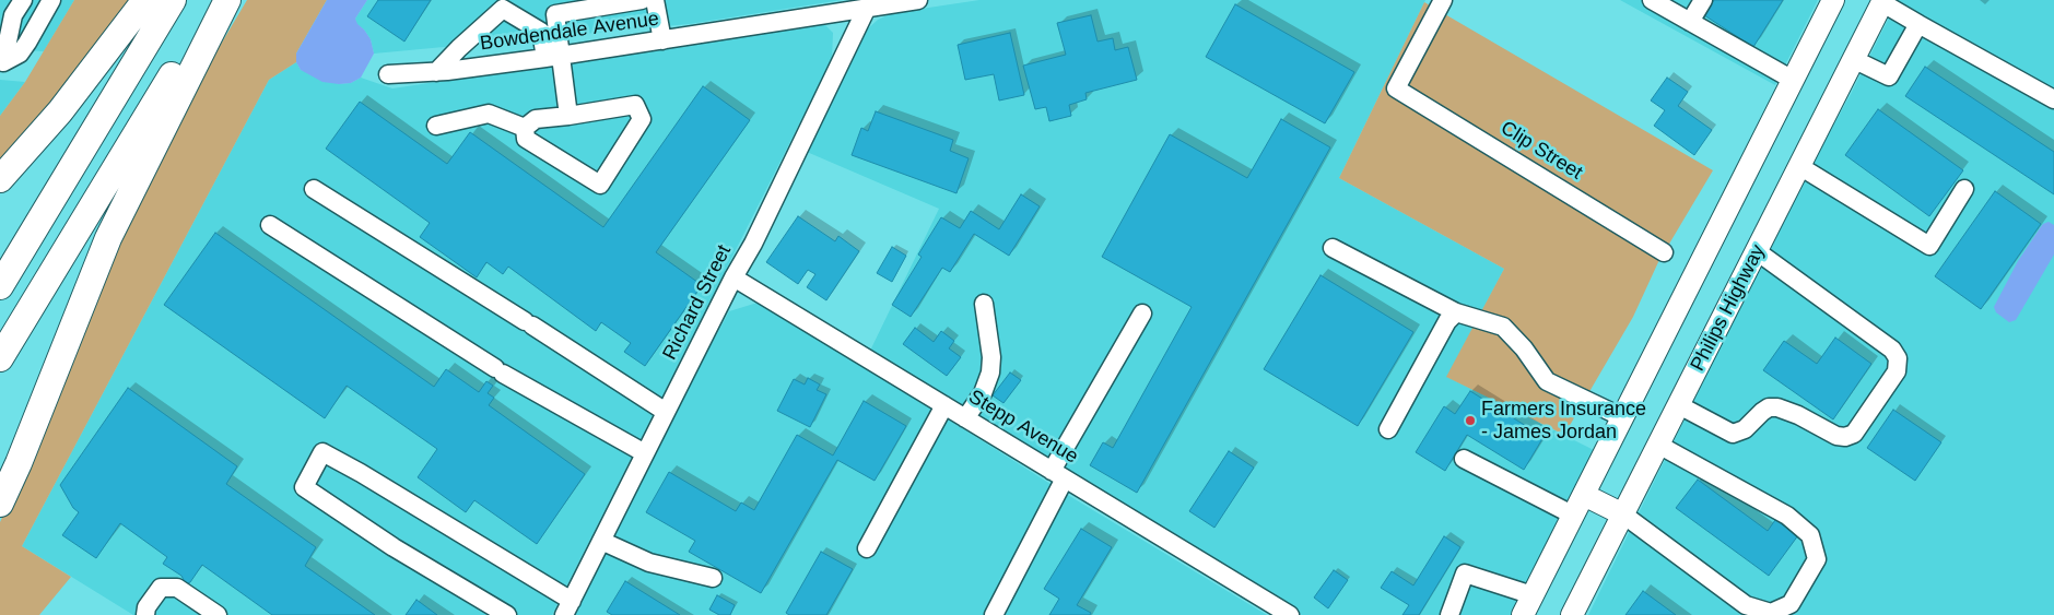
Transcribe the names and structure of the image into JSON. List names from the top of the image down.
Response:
{
  "streets": {
    "main road": ["Philips Highway"],
    "street": [
      "Bowdendale Avenue",
      "Clip Street",
      "Richard Street",
      "Stepp Avenue"
    ]
  },
  "crossings": [
    ["Bowdendale Avenue", "Richard Street"],
    ["Richard Street", "Stepp Avenue"]
  ],
  "places": ["Farmers Insurance - James Jordan"]
}
